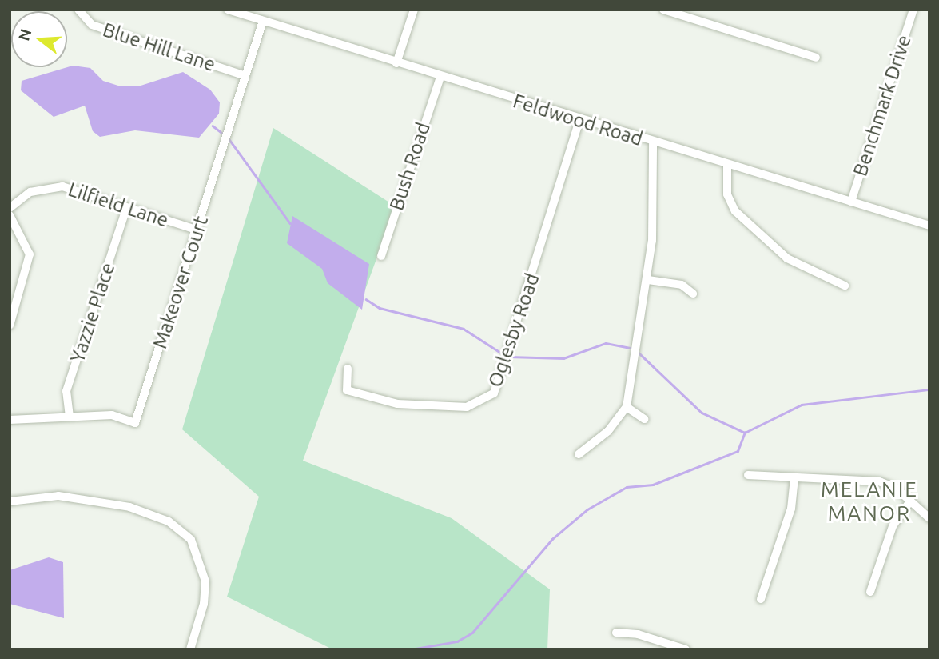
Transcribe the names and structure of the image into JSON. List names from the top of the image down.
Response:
{
  "streets": {
    "street": [
      "Blue Hill Lane",
      "Benchmark Drive",
      "Feldwood Road",
      "Bush Road",
      "Lilfield Lane",
      "Makeover Court",
      "Yazzie Place",
      "Oglesby Road"
    ]
  },
  "crossings": [
    ["Blue Hill Lane", "Makeover Court"],
    ["Benchmark Drive", "Feldwood Road"],
    ["Feldwood Road", "Bush Road"],
    ["Feldwood Road", "Makeover Court"],
    ["Feldwood Road", "Oglesby Road"],
    ["Lilfield Lane", "Makeover Court"],
    ["Lilfield Lane", "Yazzie Place"],
    ["Makeover Court", "Yazzie Place"]
  ],
  "districts": ["MELANIE MANOR"],
  "north": "left"
}
